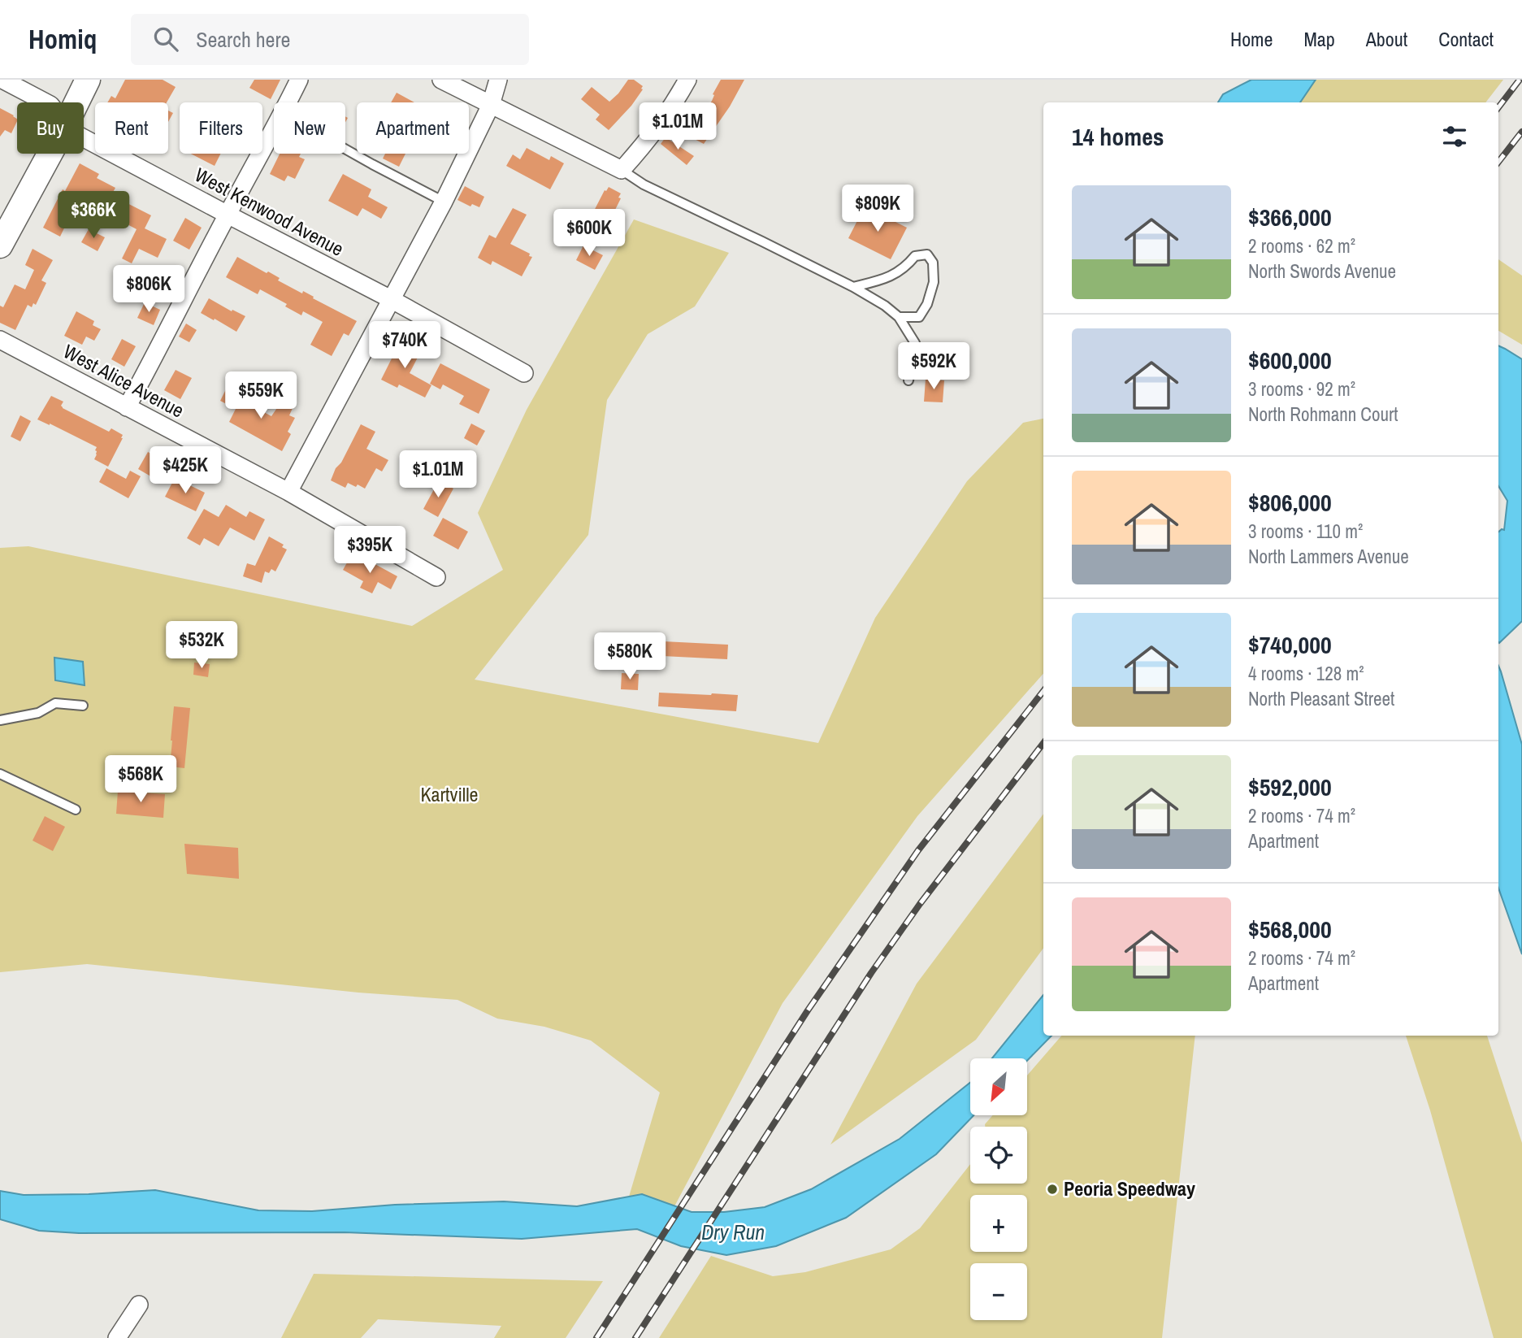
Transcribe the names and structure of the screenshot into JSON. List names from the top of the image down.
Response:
{
  "streets": {
    "street": ["West Kenwood Avenue", "West Alice Avenue"]
  },
  "water": ["Dry Run"],
  "parks": ["Kartville"],
  "places": ["Peoria Speedway"],
  "north": "bottom left",
  "page": {
    "header": "Homiq",
    "search": "Search here",
    "nav": [
      "Home",
      "Map",
      "About",
      "Contact"
    ],
    "price": [
      "$1.01M",
      "$809K",
      "$366K",
      "$600K",
      "$806K",
      "$740K",
      "$592K",
      "$559K",
      "$425K",
      "$1.01M",
      "$395K",
      "$532K",
      "$580K",
      "$568K"
    ],
    "chip": [
      "Buy",
      "Rent",
      "Filters",
      "New",
      "Apartment"
    ],
    "heading": "14 homes",
    "list": [
      {
        "name": "$366,000",
        "note": "2 rooms · 62 m² · North Swords Avenue"
      },
      {
        "name": "$600,000",
        "note": "3 rooms · 92 m² · North Rohmann Court"
      },
      {
        "name": "$806,000",
        "note": "3 rooms · 110 m² · North Lammers Avenue"
      },
      {
        "name": "$740,000",
        "note": "4 rooms · 128 m² · North Pleasant Street"
      },
      {
        "name": "$592,000",
        "note": "2 rooms · 74 m² · Apartment"
      },
      {
        "name": "$568,000",
        "note": "2 rooms · 74 m² · Apartment"
      }
    ],
    "map_buttons": ["+", "−"]
  }
}
